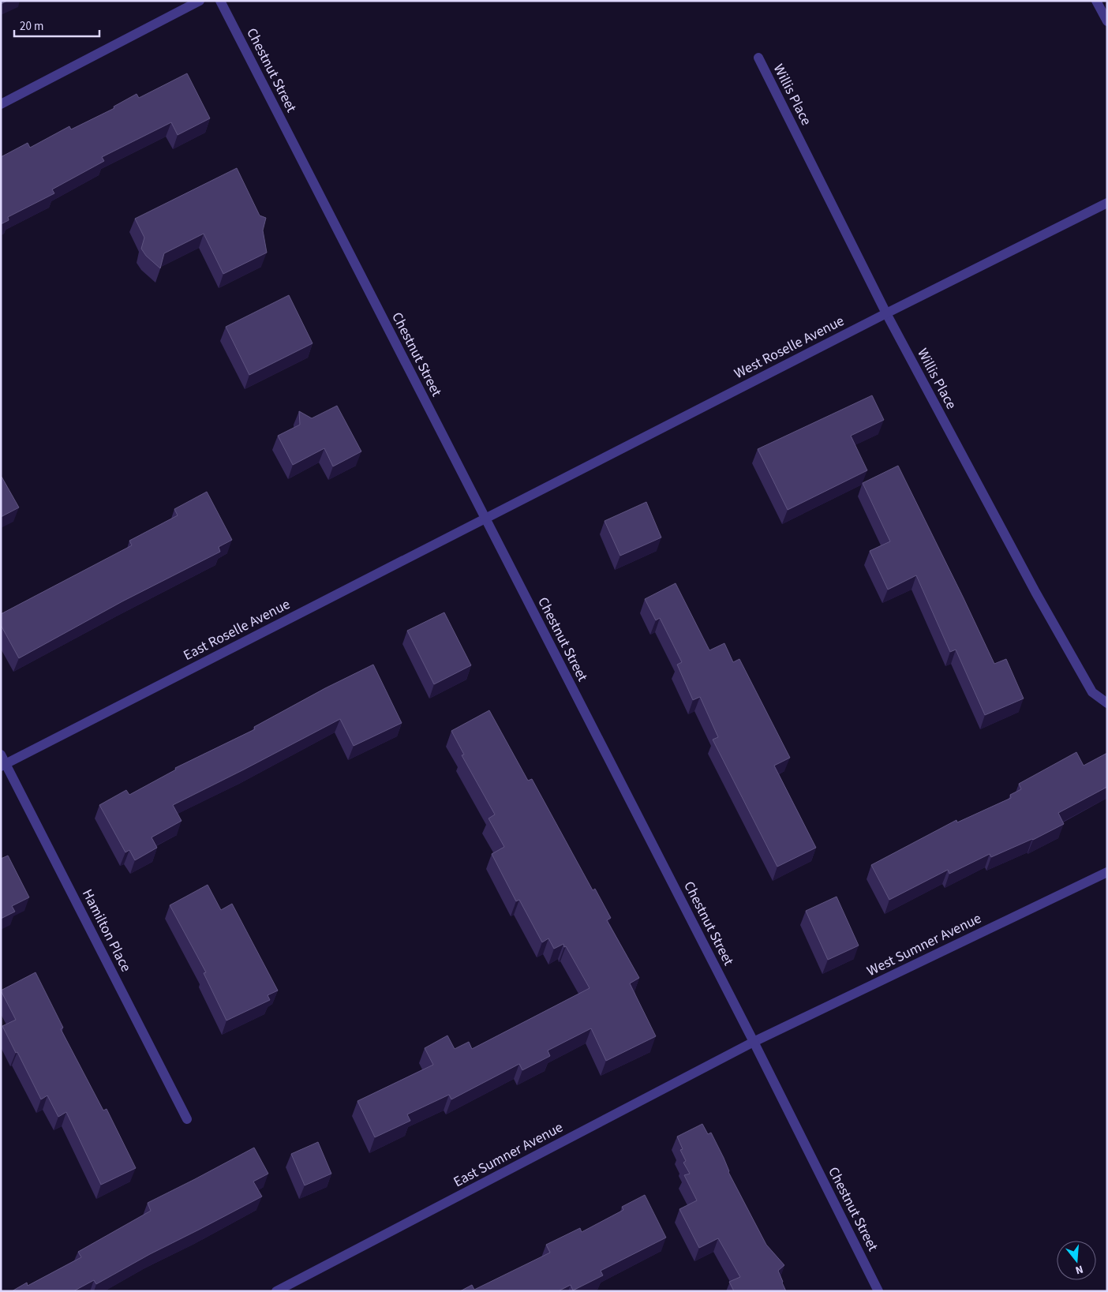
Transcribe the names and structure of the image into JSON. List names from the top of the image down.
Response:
{
  "streets": {
    "street": [
      "Chestnut Street",
      "Willis Place",
      "West Roselle Avenue",
      "East Roselle Avenue",
      "Hamilton Place",
      "West Sumner Avenue",
      "East Sumner Avenue"
    ]
  },
  "crossings": [
    ["Chestnut Street", "West Roselle Avenue"],
    ["Chestnut Street", "East Roselle Avenue"],
    ["Chestnut Street", "West Sumner Avenue"],
    ["Chestnut Street", "East Sumner Avenue"],
    ["Willis Place", "West Roselle Avenue"],
    ["West Roselle Avenue", "East Roselle Avenue"],
    ["East Roselle Avenue", "Hamilton Place"],
    ["West Sumner Avenue", "East Sumner Avenue"]
  ],
  "scale_bar": "20 m",
  "north": "bottom"
}
